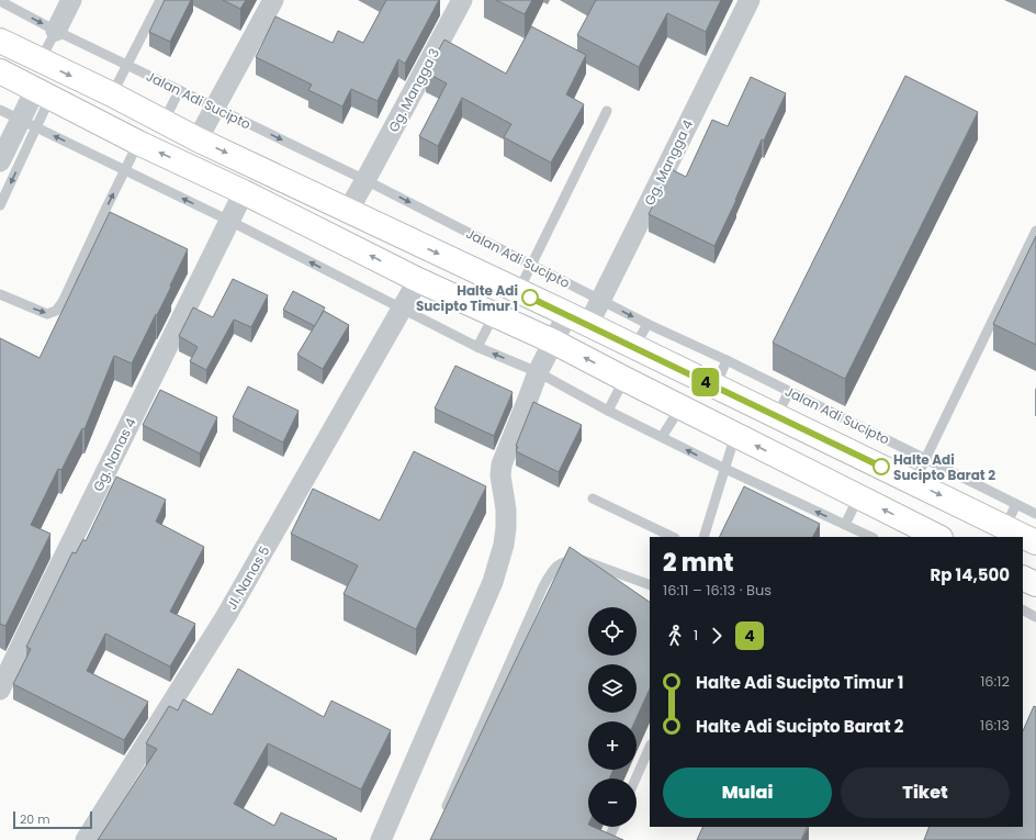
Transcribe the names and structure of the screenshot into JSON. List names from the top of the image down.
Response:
{
  "streets": {
    "highway": ["Jalan Adi Sucipto"],
    "street": [
      "Gg. Mangga 3",
      "Gg. Mangga 4",
      "Gg. Nanas 4",
      "Jl. Nanas 5"
    ]
  },
  "crossings": [
    ["Gg. Mangga 3", "Jalan Adi Sucipto"],
    ["Jalan Adi Sucipto", "Gg. Mangga 4"]
  ],
  "places": ["Halte Adi Sucipto Timur 1", "Halte Adi Sucipto Barat 2"],
  "lines": ["bus line 4"],
  "scale_bar": "20 m",
  "page": {
    "on_map": "4",
    "heading": ["2 mnt", "16:11 – 16:13 · Bus", "Rp 14,500"],
    "map_buttons": ["+", "−"],
    "legs": ["1", "4"],
    "list": [
      {
        "name": "Halte Adi Sucipto Timur 1",
        "value": "16:12"
      },
      {
        "name": "Halte Adi Sucipto Barat 2",
        "value": "16:13"
      }
    ],
    "buttons": ["Mulai", "Tiket"],
    "scale": "20 m"
  }
}
